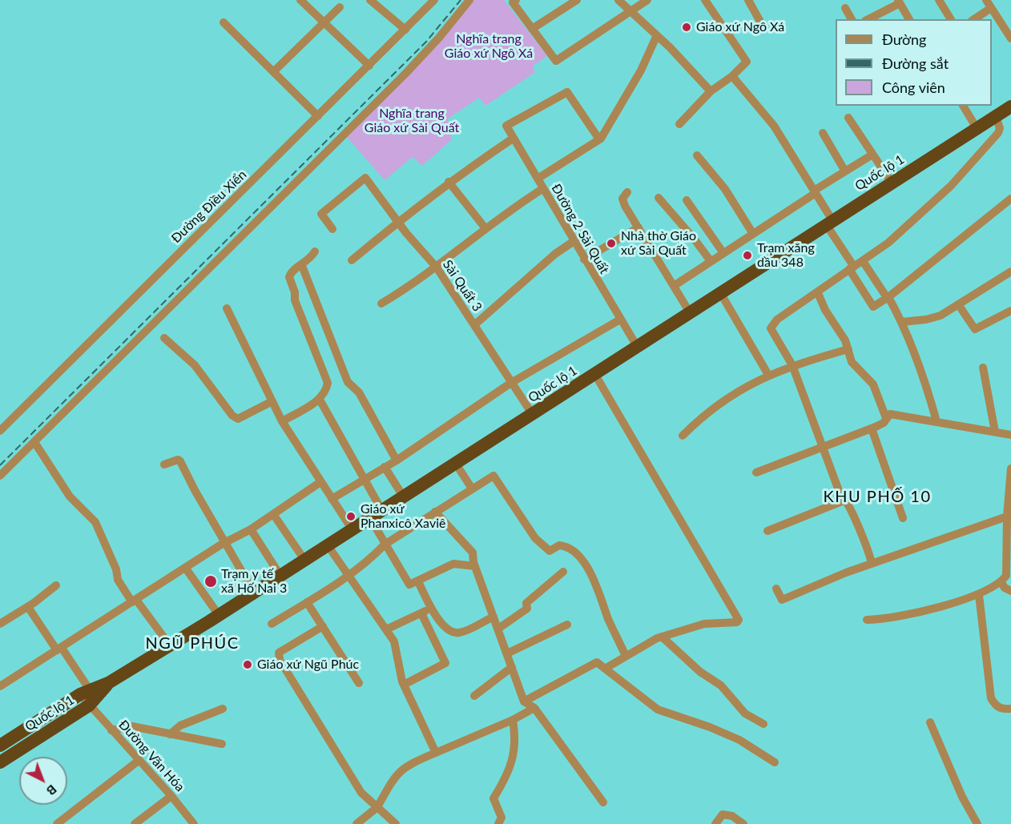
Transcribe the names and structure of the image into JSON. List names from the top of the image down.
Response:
{
  "streets": {
    "highway": ["Quốc lộ 1"],
    "street": [
      "Đường Điều Xiển",
      "Đường 2 Sài Quất",
      "Sài Quất 3",
      "Đường Văn Hóa"
    ]
  },
  "crossings": [
    ["Quốc lộ 1", "Đường 2 Sài Quất"],
    ["Quốc lộ 1", "Sài Quất 3"],
    ["Quốc lộ 1", "Đường Văn Hóa"]
  ],
  "districts": ["KHU PHỐ 10", "NGŨ PHÚC"],
  "parks": ["Nghĩa trang Giáo xứ Ngô Xá", "Nghĩa trang Giáo xứ Sài Quất"],
  "places": [
    "Giáo xứ Ngô Xá",
    "Nhà thờ Giáo xứ Sài Quất",
    "Trạm xăng dầu 348",
    "Giáo xứ Phanxicô Xaviê",
    "Trạm y tế xã Hố Nai 3",
    "Giáo xứ Ngũ Phúc"
  ],
  "legend": ["Đường", "Đường sắt", "Công viên"],
  "north": "bottom right"
}
